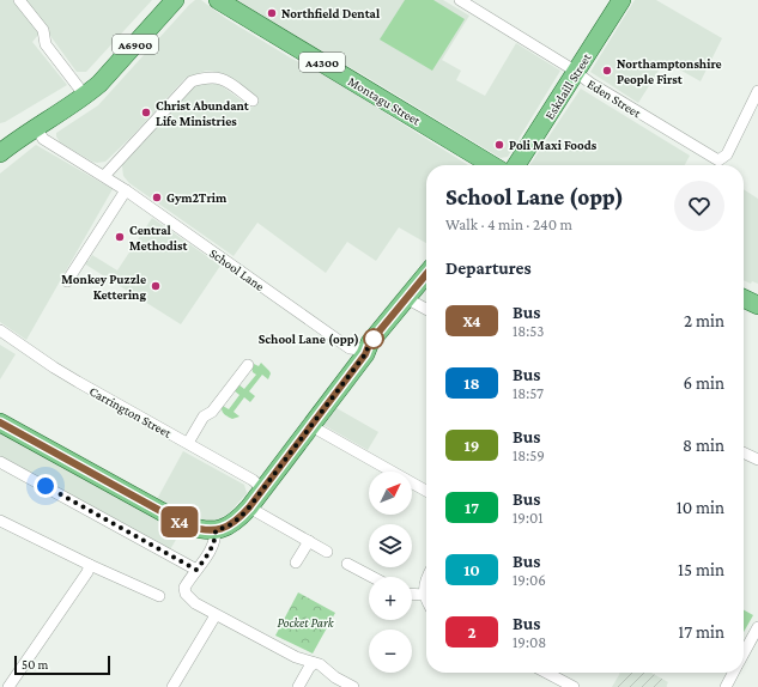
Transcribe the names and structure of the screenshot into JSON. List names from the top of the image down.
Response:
{
  "streets": {
    "main road": [
      "A6900",
      "A4300",
      "Eskdaill Street",
      "Montagu Street"
    ],
    "street": ["Eden Street", "School Lane", "Carrington Street"]
  },
  "crossings": [
    ["A6900", "School Lane"],
    ["Eskdaill Street", "Eden Street"]
  ],
  "parks": ["Pocket Park"],
  "places": [
    "Northfield Dental",
    "Northamptonshire People First",
    "Christ Abundant Life Ministries",
    "Poli Maxi Foods",
    "Gym2Trim",
    "Central Methodist",
    "Monkey Puzzle Kettering",
    "School Lane (opp)"
  ],
  "lines": ["bus line X4"],
  "scale_bar": "50 m",
  "north": "top right",
  "page": {
    "on_map": "X4",
    "heading": [
      ["School Lane (opp)", "Walk · 4 min · 240 m"],
      "Departures"
    ],
    "list": [
      {
        "mark": "X4",
        "name": "Bus",
        "note": "18:53",
        "value": "2 min"
      },
      {
        "mark": "18",
        "name": "Bus",
        "note": "18:57",
        "value": "6 min"
      },
      {
        "mark": "19",
        "name": "Bus",
        "note": "18:59",
        "value": "8 min"
      },
      {
        "mark": "17",
        "name": "Bus",
        "note": "19:01",
        "value": "10 min"
      },
      {
        "mark": "10",
        "name": "Bus",
        "note": "19:06",
        "value": "15 min"
      },
      {
        "mark": "2",
        "name": "Bus",
        "note": "19:08",
        "value": "17 min"
      }
    ],
    "map_buttons": ["+", "−"],
    "scale": "50 m"
  }
}
